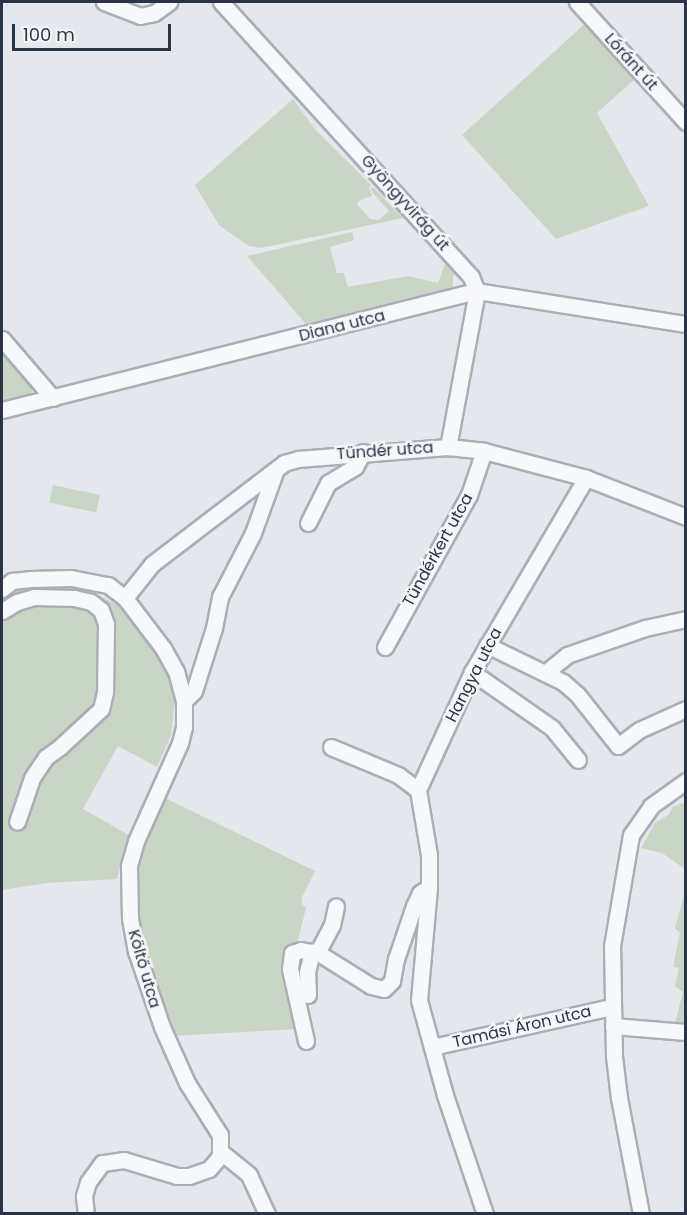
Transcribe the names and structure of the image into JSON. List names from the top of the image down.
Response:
{
  "streets": {
    "street": [
      "Lóránt út",
      "Gyöngyvirág út",
      "Diana utca",
      "Tündér utca",
      "Tündérkert utca",
      "Hangya utca",
      "Költő utca",
      "Tamási Áron utca"
    ]
  },
  "crossings": [
    ["Gyöngyvirág út", "Diana utca"],
    ["Tündér utca", "Tündérkert utca"],
    ["Tündér utca", "Hangya utca"],
    ["Tündér utca", "Költő utca"]
  ],
  "scale_bar": "100 m"
}
